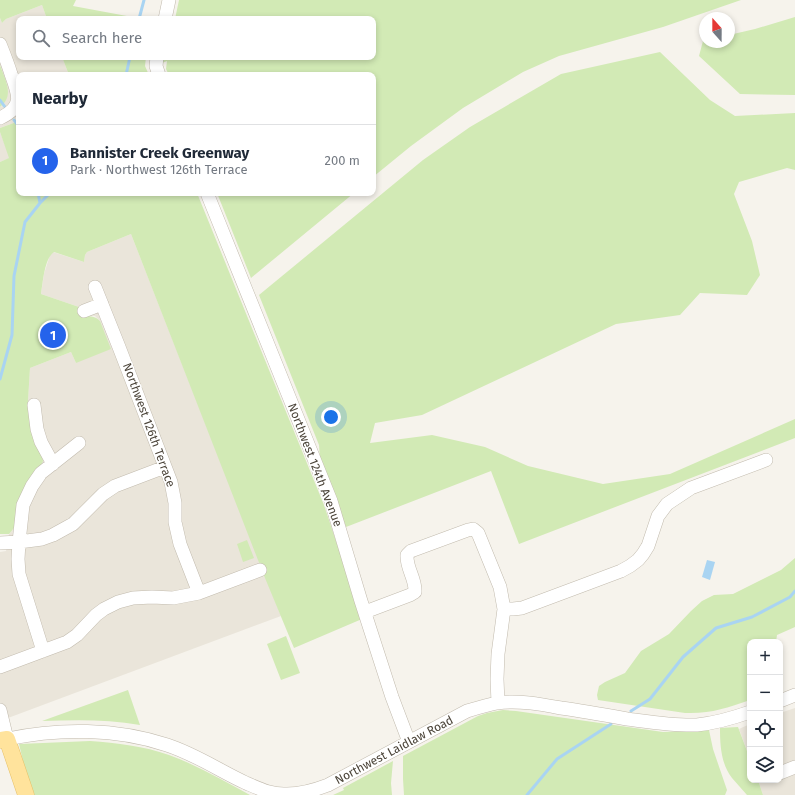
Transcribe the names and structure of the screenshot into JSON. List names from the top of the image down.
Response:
{
  "streets": {
    "street": ["Northwest 126th Terrace", "Northwest 124th Avenue", "Northwest Laidlaw Road"]
  },
  "crossings": [
    ["Northwest 124th Avenue", "Northwest Laidlaw Road"]
  ],
  "north": "top",
  "page": {
    "search": "Search here",
    "heading": "Nearby",
    "list": [
      {
        "mark": "1",
        "name": "Bannister Creek Greenway",
        "note": "Park · Northwest 126th Terrace",
        "value": "200 m"
      }
    ],
    "pins": "1",
    "map_buttons": ["+", "−"]
  }
}
